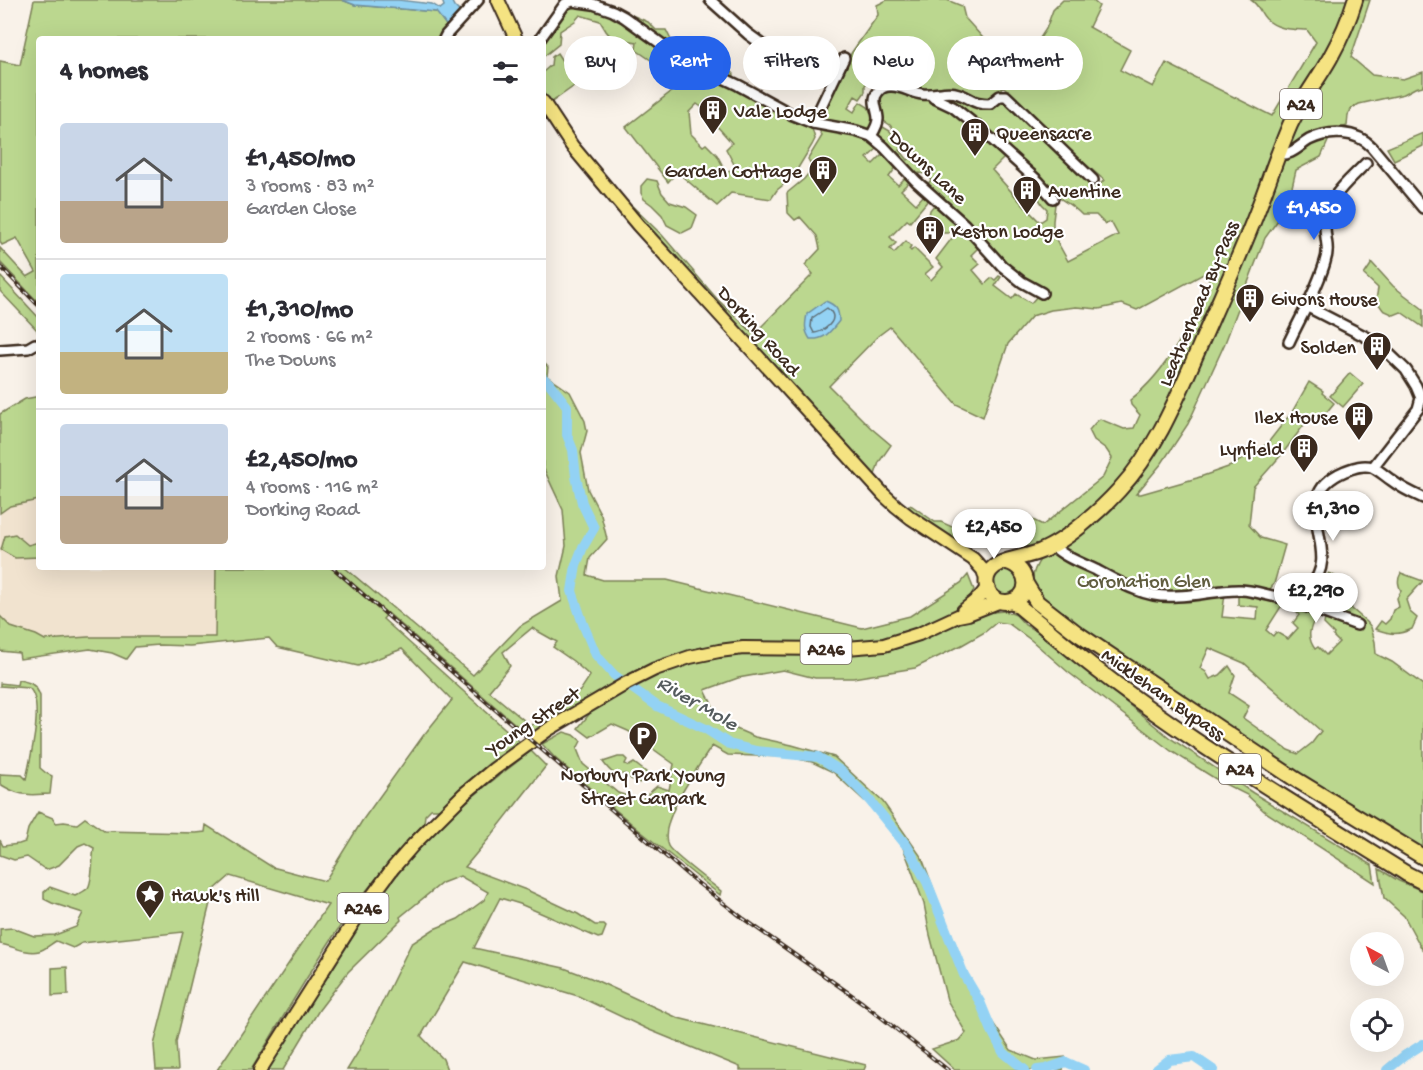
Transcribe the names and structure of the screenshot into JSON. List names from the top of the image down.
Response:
{
  "streets": {
    "highway": ["A24", "Leatherhead By-Pass", "Mickleham Bypass"],
    "main road": ["Dorking Road", "A246", "Young Street"],
    "street": ["Downs Lane"]
  },
  "crossings": [
    ["Leatherhead By-Pass", "Dorking Road"],
    ["Leatherhead By-Pass", "Mickleham Bypass"],
    ["Leatherhead By-Pass", "Young Street"],
    ["Dorking Road", "Mickleham Bypass"],
    ["Dorking Road", "Young Street"],
    ["Mickleham Bypass", "Young Street"]
  ],
  "water": ["River Mole"],
  "parks": ["Coronation Glen"],
  "places": {
    "building": [
      "Vale Lodge",
      "Queensacre",
      "Garden Cottage",
      "Aventine",
      "Keston Lodge",
      "Givons House",
      "Solden",
      "Ilex House",
      "Lynfield"
    ],
    "parking": ["Norbury Park Young Street Carpark"],
    "place": ["Hawk's Hill"]
  },
  "north": "top left",
  "page": {
    "chip": [
      "Buy",
      "Rent",
      "Filters",
      "New",
      "Apartment"
    ],
    "heading": "4 homes",
    "list": [
      {
        "name": "£1,450/mo",
        "note": "3 rooms · 83 m² · Garden Close"
      },
      {
        "name": "£1,310/mo",
        "note": "2 rooms · 66 m² · The Downs"
      },
      {
        "name": "£2,450/mo",
        "note": "4 rooms · 116 m² · Dorking Road"
      }
    ],
    "price": [
      "£1,450",
      "£1,310",
      "£2,450",
      "£2,290"
    ]
  }
}
